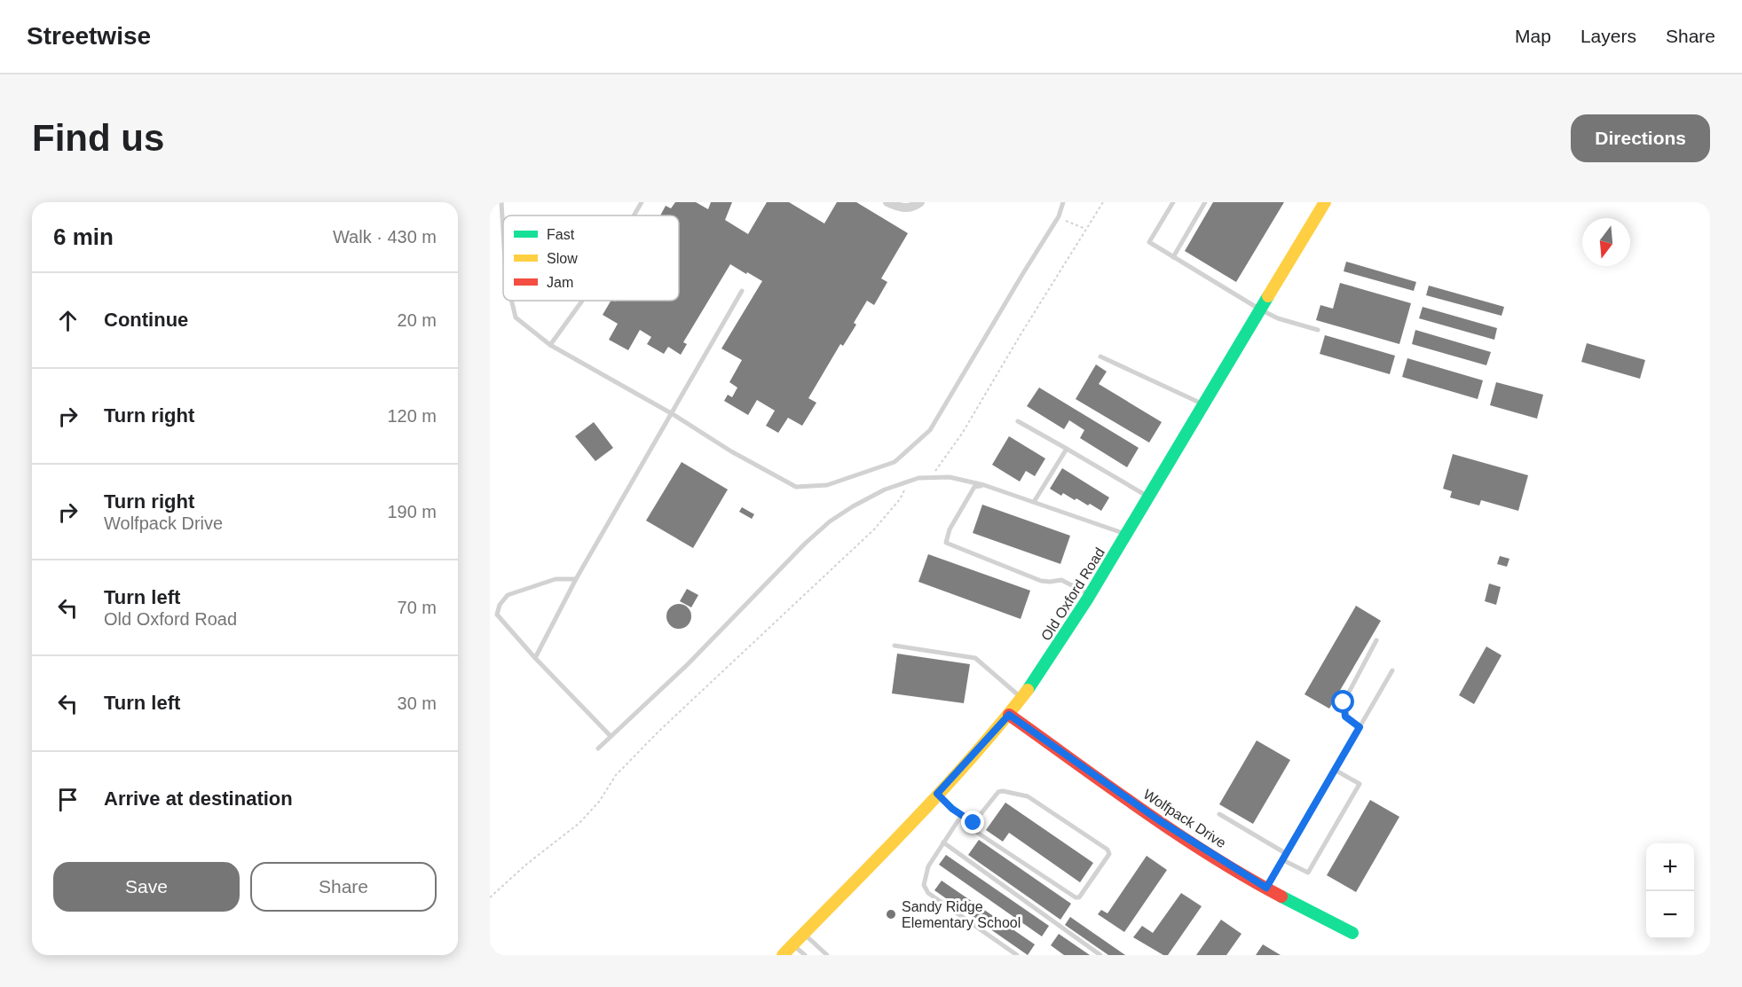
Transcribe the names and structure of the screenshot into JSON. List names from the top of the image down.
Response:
{
  "streets": {
    "street": ["Old Oxford Road", "Wolfpack Drive"]
  },
  "crossings": [
    ["Old Oxford Road", "Wolfpack Drive"]
  ],
  "places": ["Sandy Ridge Elementary School"],
  "legend": ["Fast", "Slow", "Jam"],
  "north": "bottom",
  "page": {
    "header": "Streetwise",
    "nav": ["Map", "Layers", "Share"],
    "buttons": [
      "Directions",
      ["Save", "Share"]
    ],
    "title": "Find us",
    "heading": ["6 min", "Walk · 430 m"],
    "list": [
      ["Continue", "20 m"],
      ["Turn right", "120 m"],
      ["Turn right", "Wolfpack Drive", "190 m"],
      ["Turn left", "Old Oxford Road", "70 m"],
      ["Turn left", "30 m"],
      "Arrive at destination"
    ],
    "map_buttons": ["+", "−"]
  }
}
